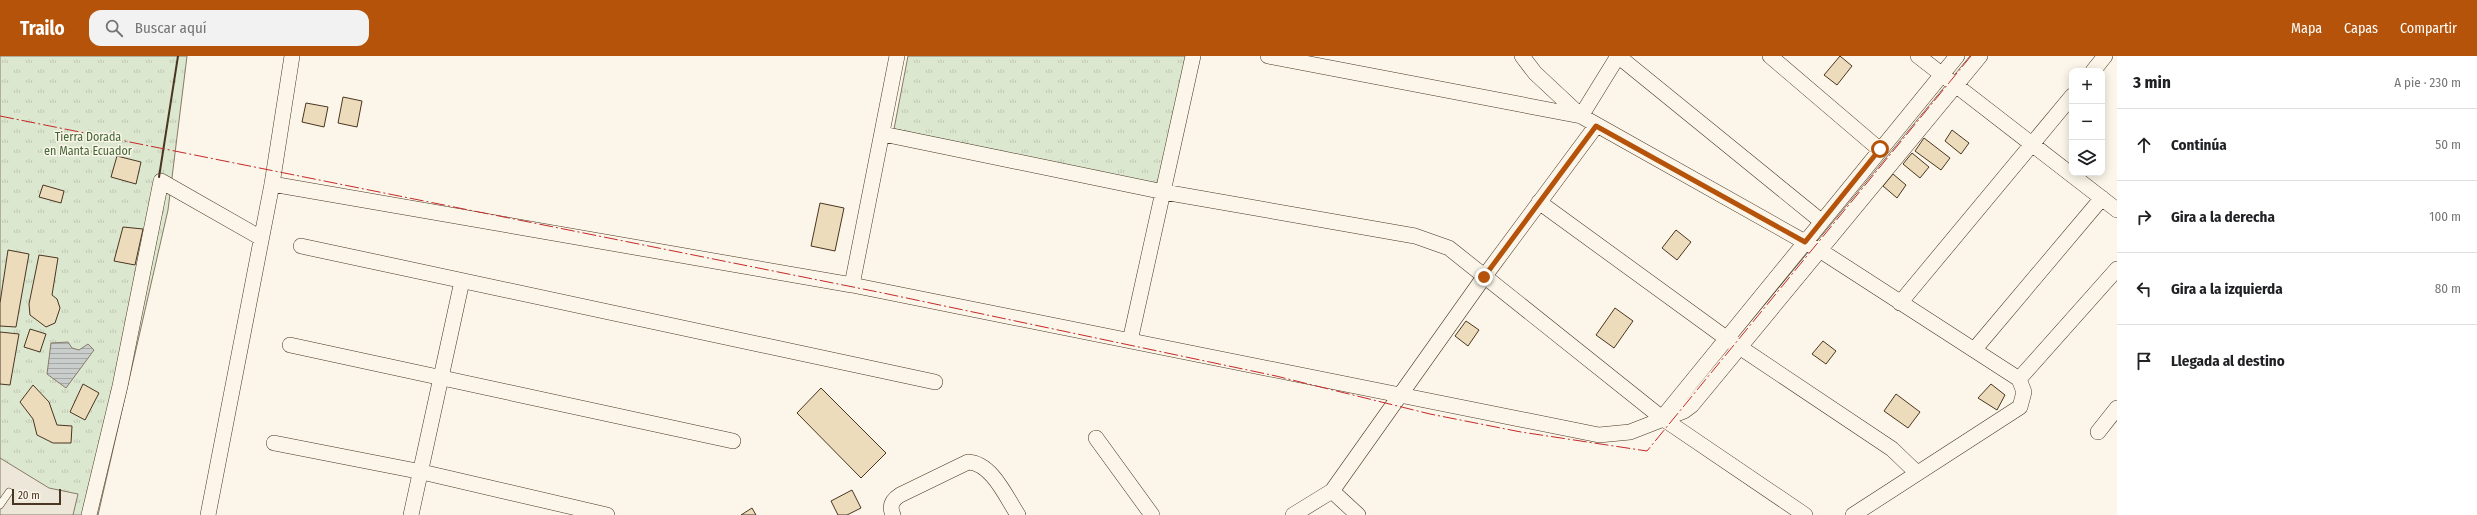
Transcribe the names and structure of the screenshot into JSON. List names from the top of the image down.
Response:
{
  "parks": ["Tierra Dorada en Manta Ecuador"],
  "scale_bar": "20 m",
  "page": {
    "header": "Trailo",
    "search": "Buscar aquí",
    "nav": ["Mapa", "Capas", "Compartir"],
    "heading": ["3 min", "A pie · 230 m"],
    "map_buttons": ["+", "−"],
    "list": [
      ["Continúa", "50 m"],
      ["Gira a la derecha", "100 m"],
      ["Gira a la izquierda", "80 m"],
      "Llegada al destino"
    ],
    "scale": "20 m"
  }
}
